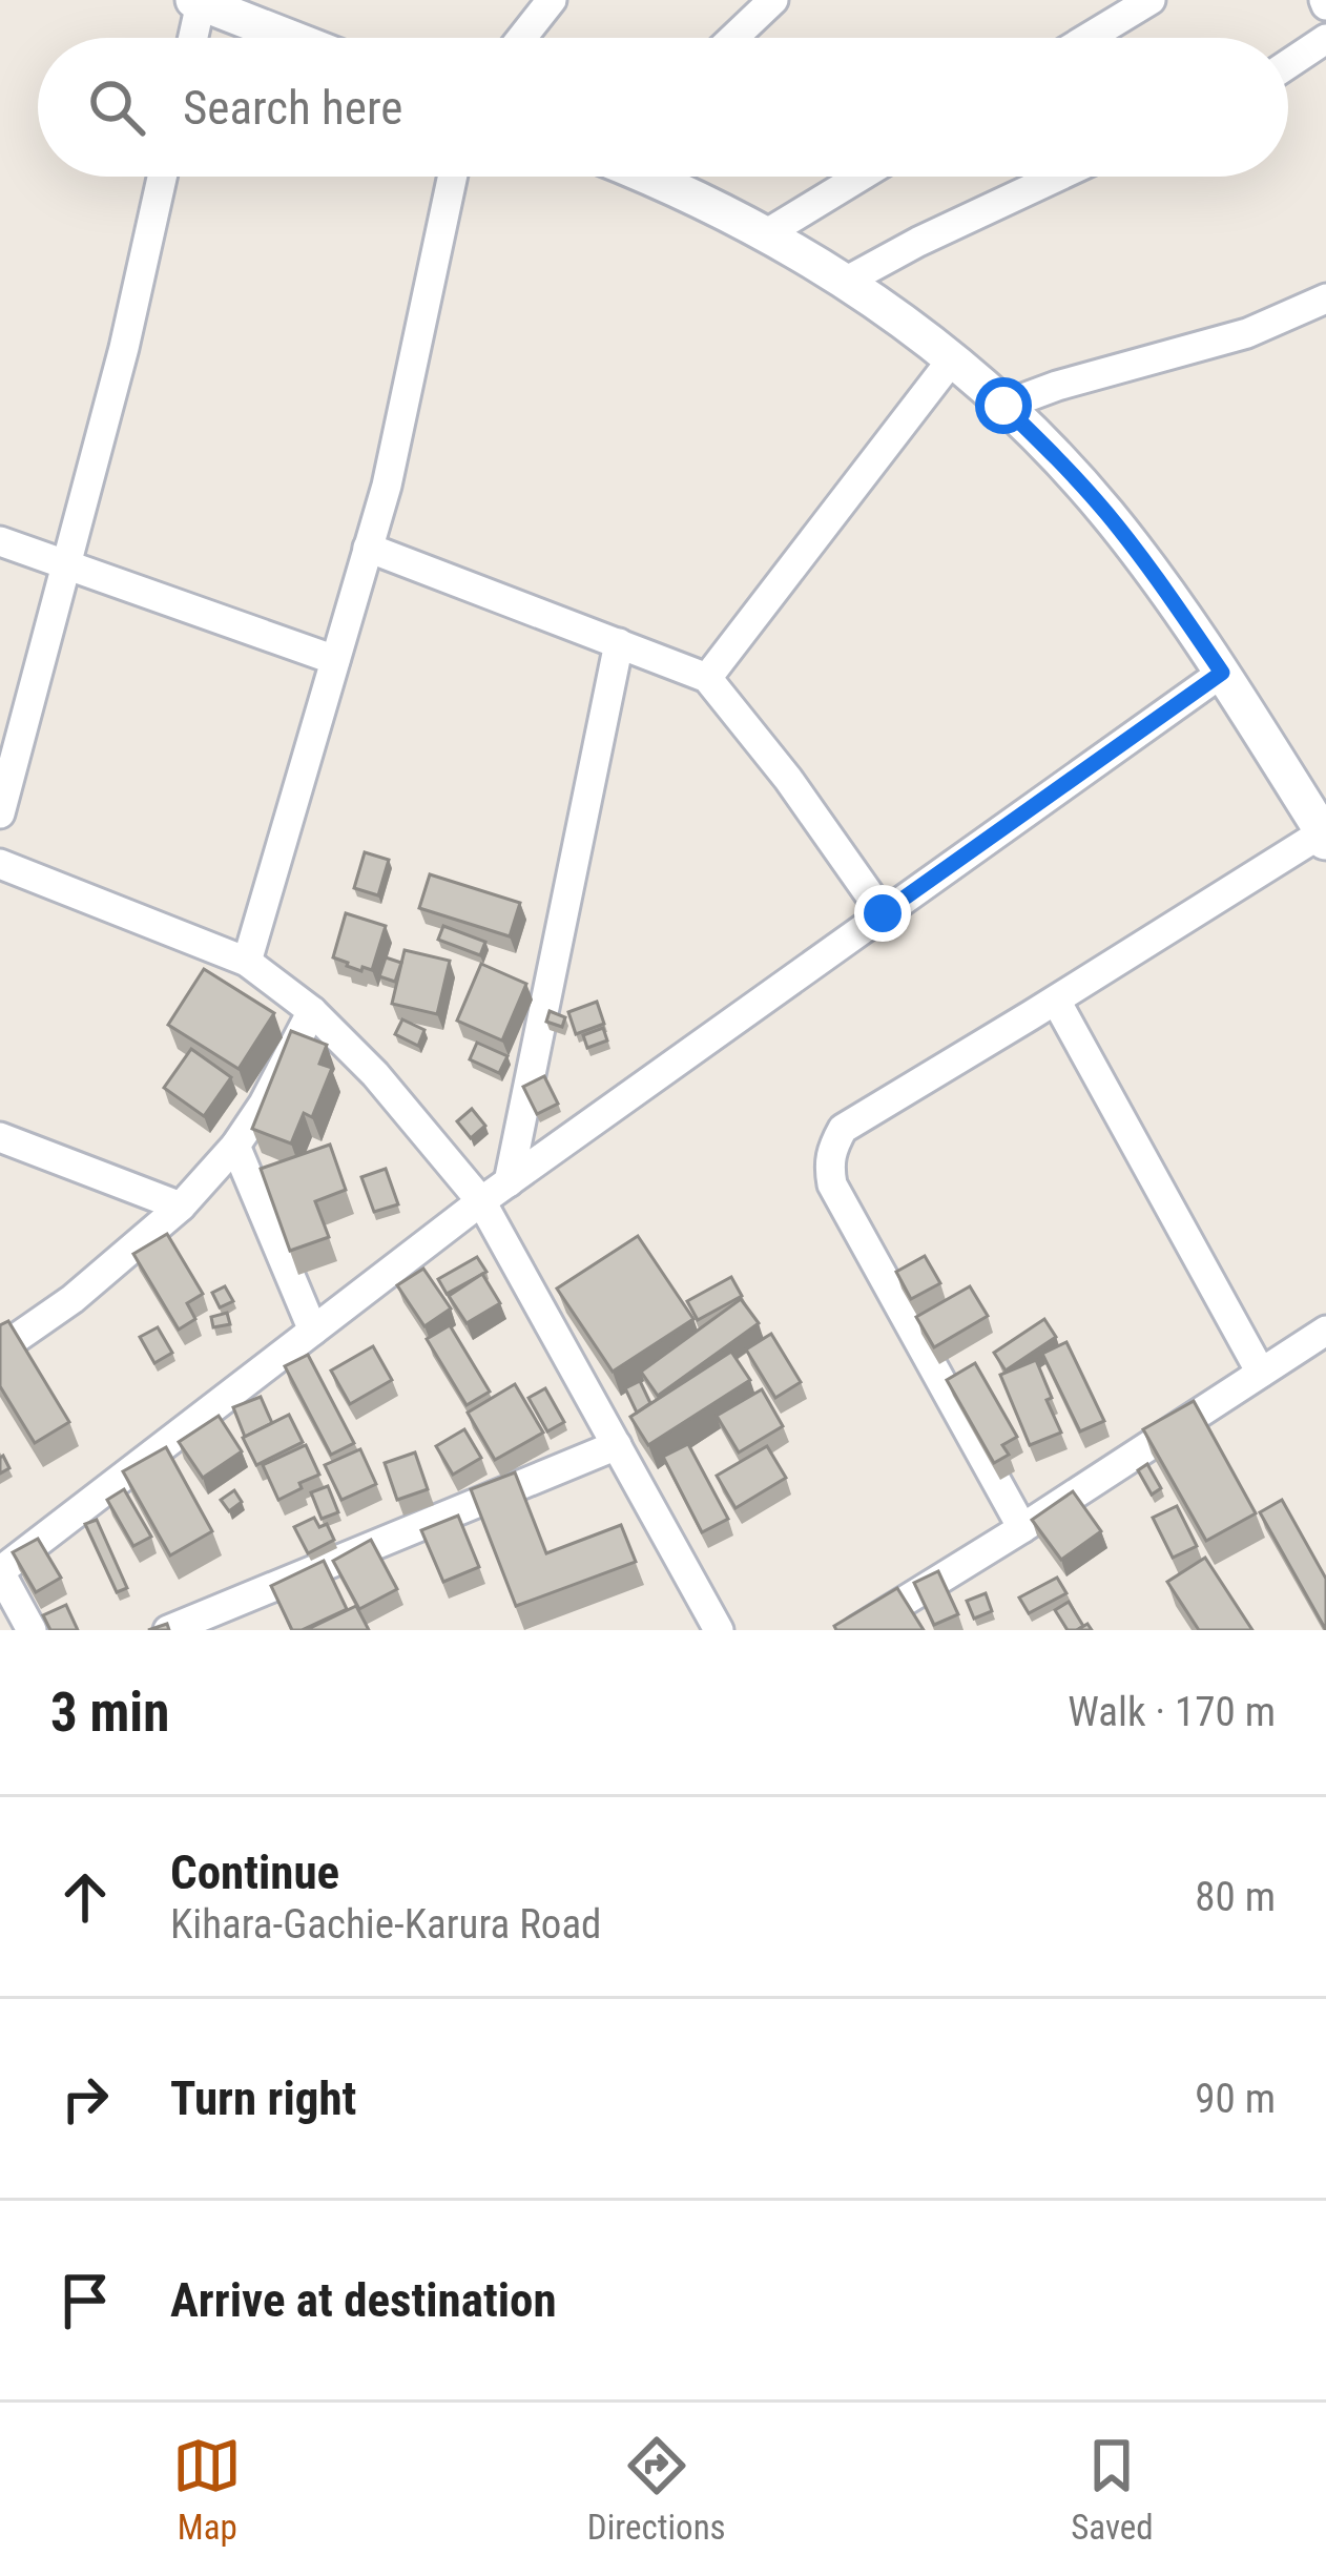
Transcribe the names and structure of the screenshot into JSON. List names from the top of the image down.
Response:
{
  "page": {
    "search": "Search here",
    "heading": ["3 min", "Walk · 170 m"],
    "list": [
      ["Continue", "Kihara-Gachie-Karura Road", "80 m"],
      ["Turn right", "90 m"],
      "Arrive at destination"
    ],
    "nav": ["Map", "Directions", "Saved"]
  }
}
